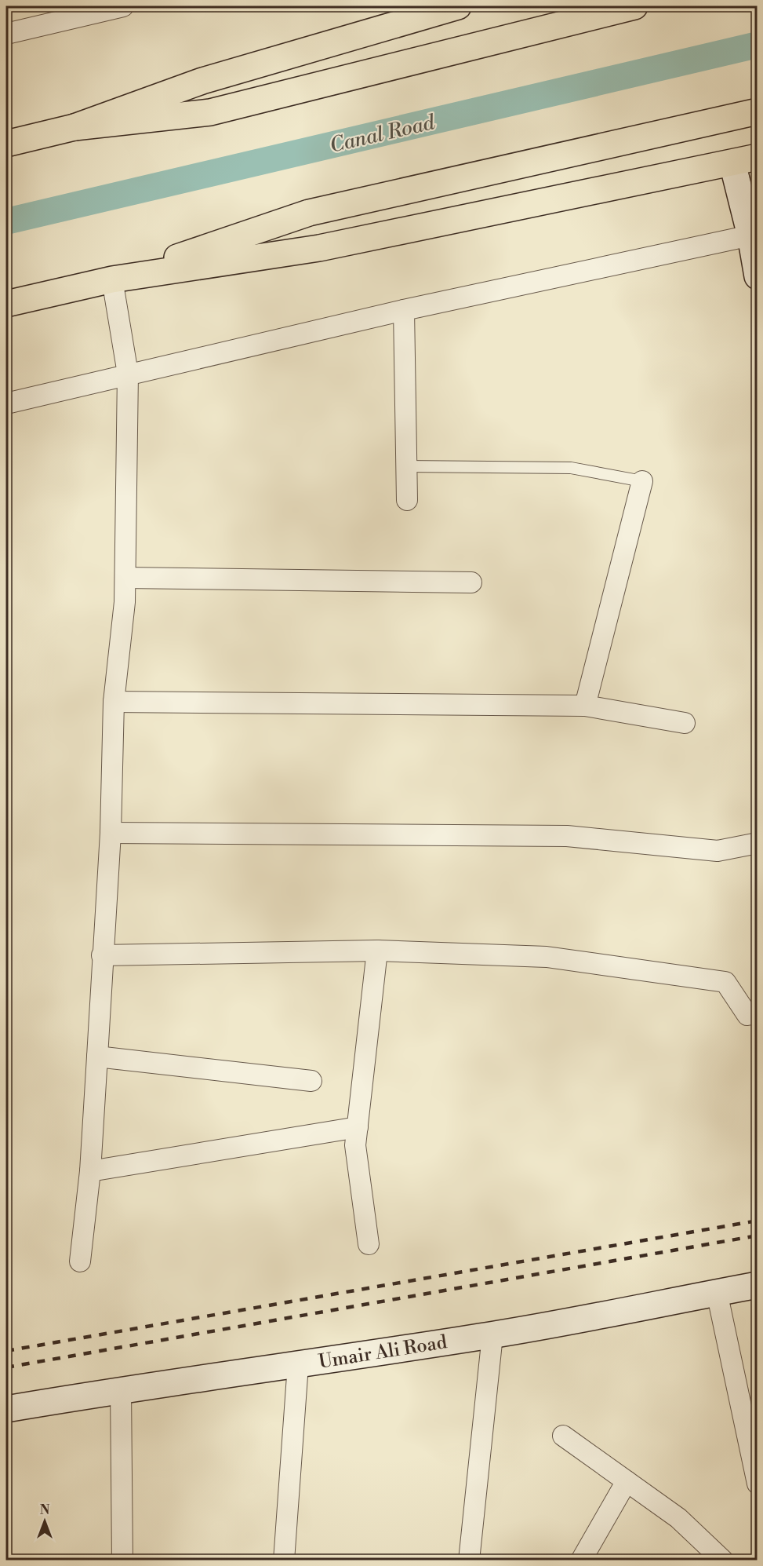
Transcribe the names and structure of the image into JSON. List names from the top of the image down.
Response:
{
  "streets": {
    "street": ["Umair Ali Road"]
  },
  "water": ["Canal Road"],
  "north": "top"
}
